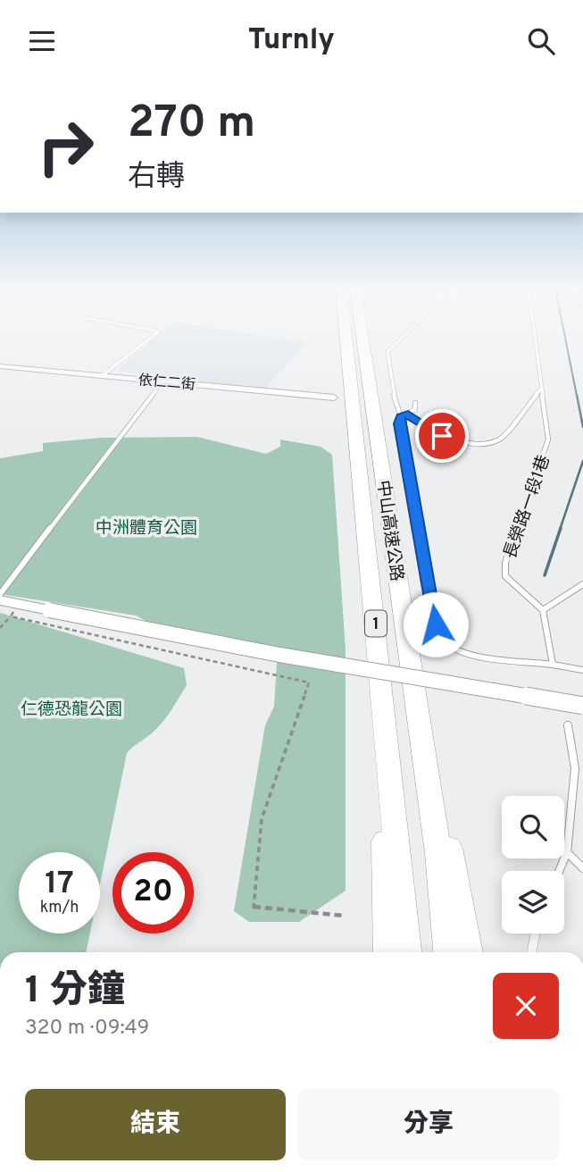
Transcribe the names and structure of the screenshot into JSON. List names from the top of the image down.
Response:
{
  "streets": {
    "highway": ["中山高速公路", "1"],
    "street": ["依仁二街"],
    "lane": ["長榮路一段1巷"]
  },
  "parks": ["中洲體育公園", "仁德恐龍公園"],
  "page": {
    "header": "Turnly",
    "turn": ["270 m", "右轉"],
    "speed": "17 km/h",
    "limit": "20",
    "heading": ["1 分鐘", "320 m · 09:49"],
    "buttons": ["結束", "分享"]
  }
}
